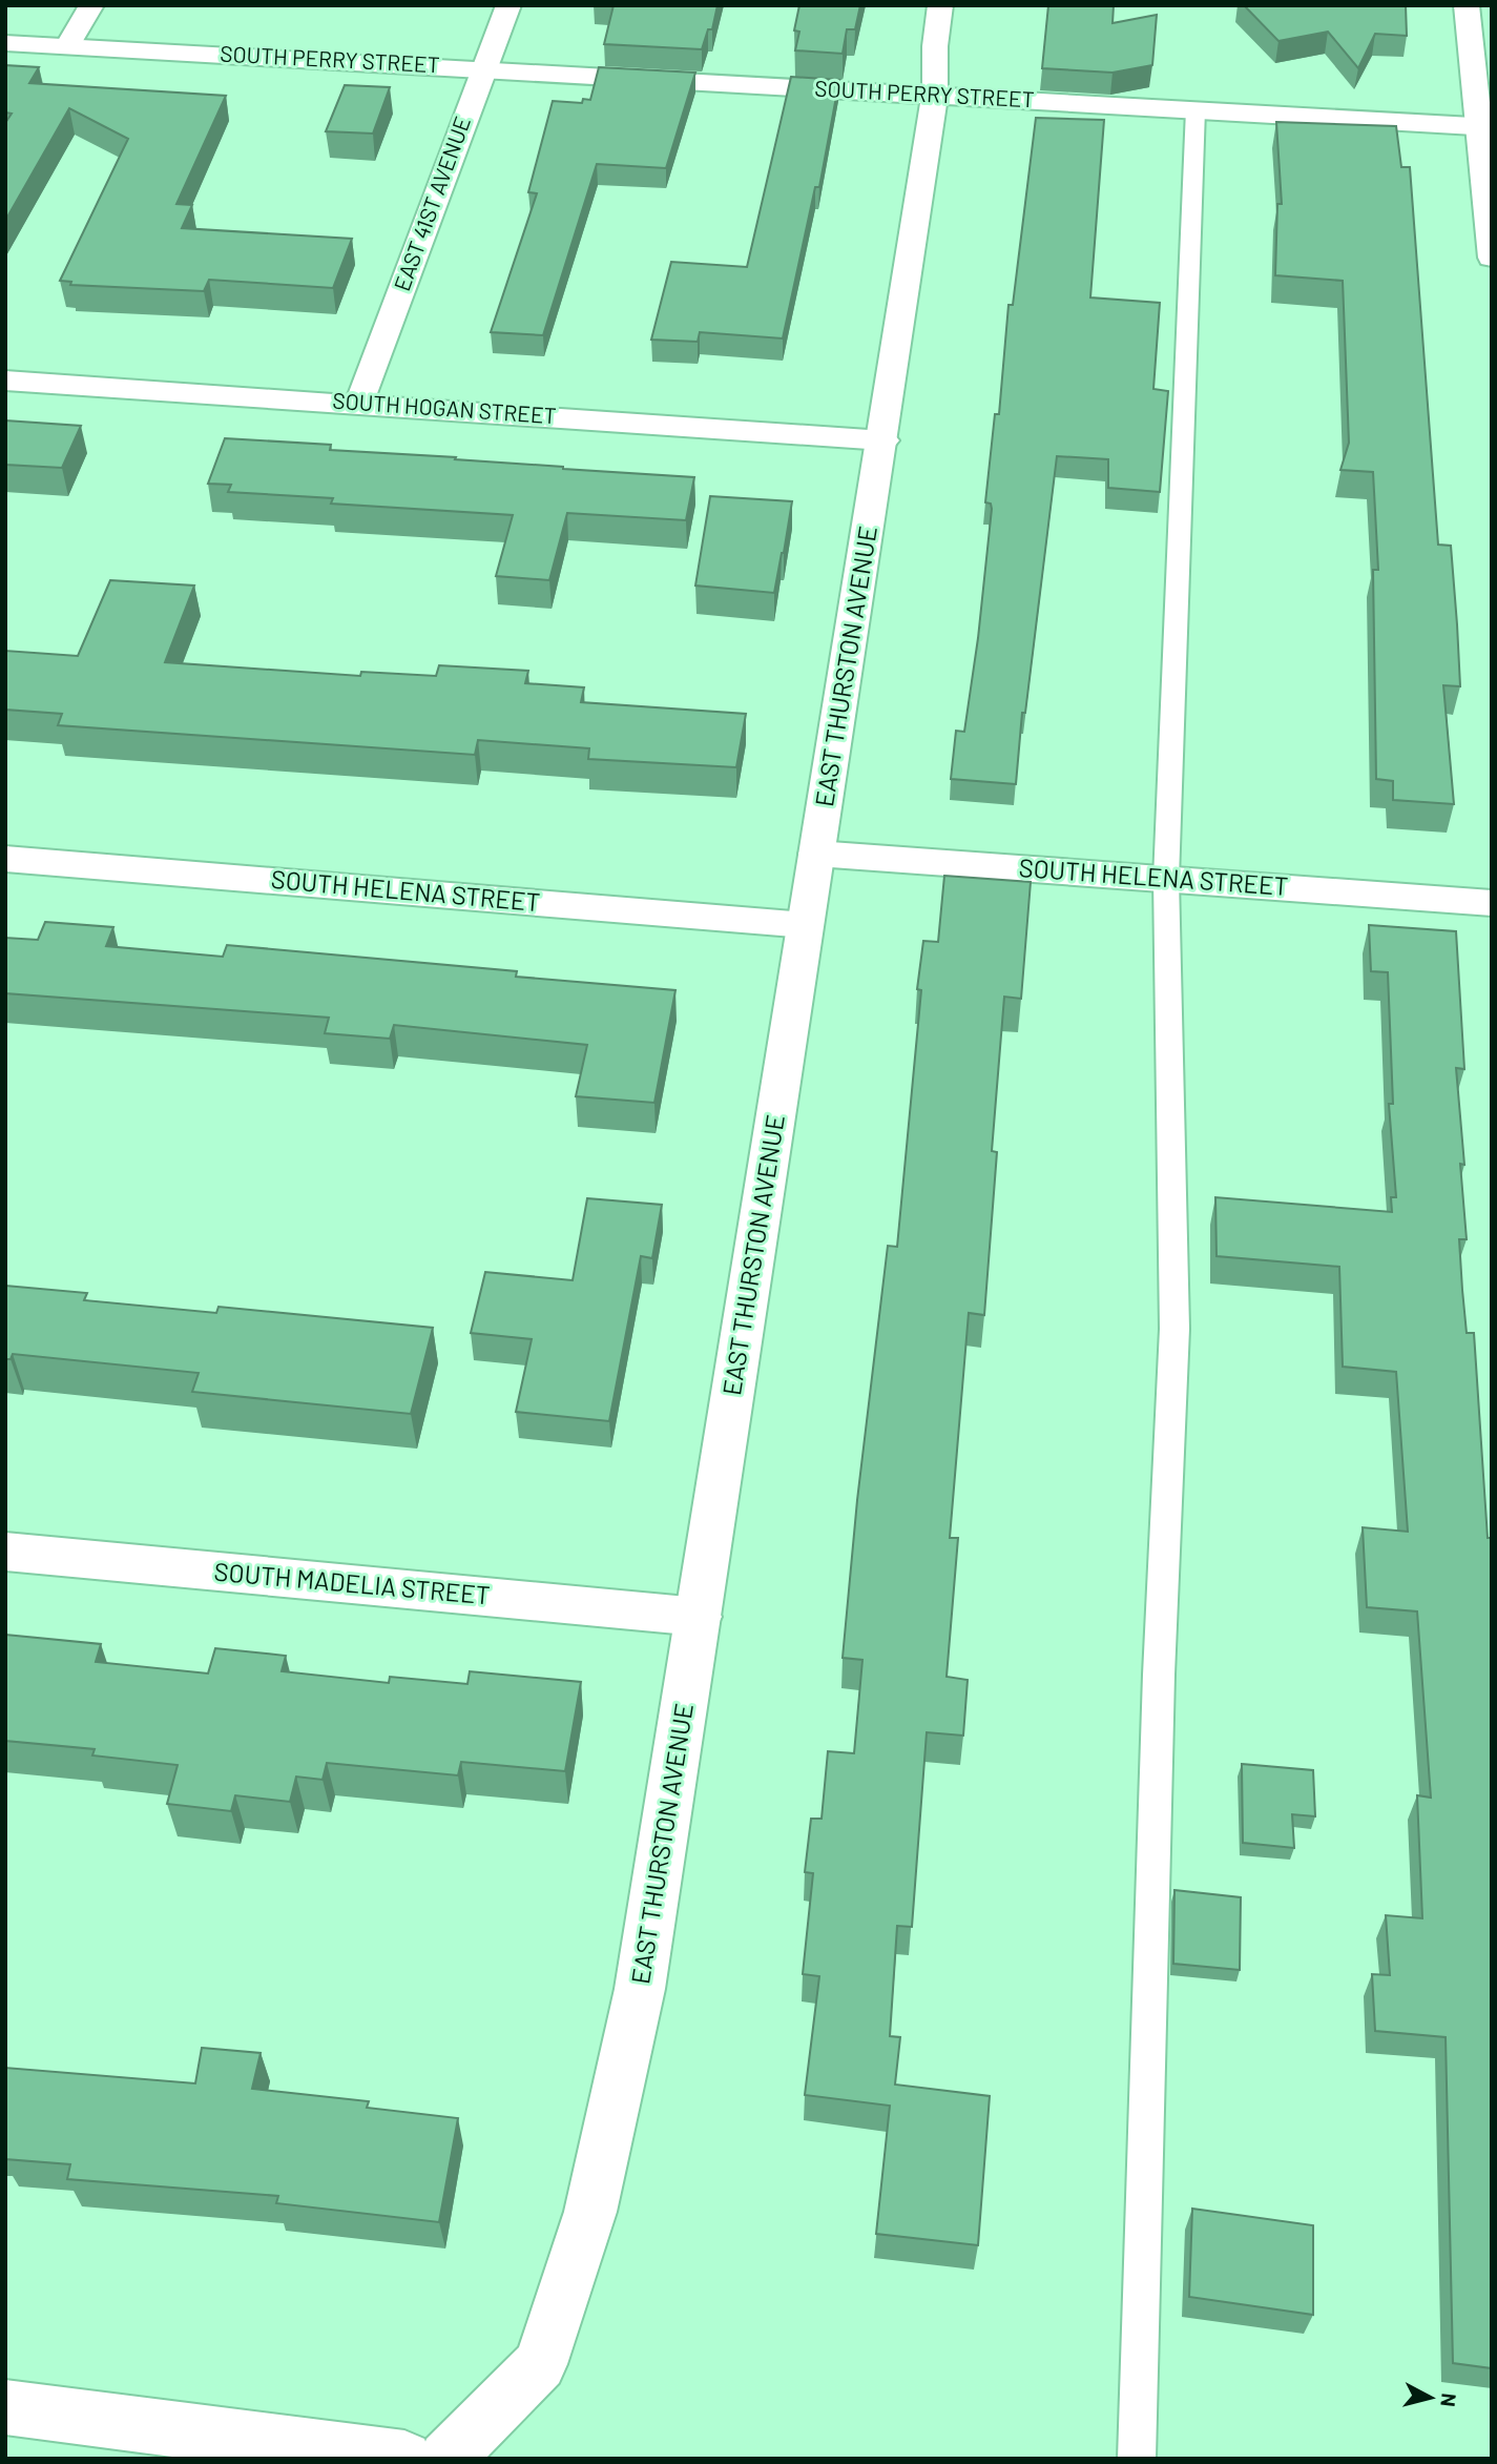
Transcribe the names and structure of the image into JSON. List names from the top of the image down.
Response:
{
  "streets": {
    "street": [
      "SOUTH PERRY STREET",
      "EAST 41ST AVENUE",
      "SOUTH HOGAN STREET",
      "EAST THURSTON AVENUE",
      "SOUTH HELENA STREET",
      "SOUTH MADELIA STREET"
    ]
  },
  "crossings": [
    ["SOUTH PERRY STREET", "EAST 41ST AVENUE"],
    ["SOUTH PERRY STREET", "EAST THURSTON AVENUE"],
    ["EAST 41ST AVENUE", "SOUTH HOGAN STREET"],
    ["SOUTH HOGAN STREET", "EAST THURSTON AVENUE"],
    ["EAST THURSTON AVENUE", "SOUTH HELENA STREET"],
    ["EAST THURSTON AVENUE", "SOUTH MADELIA STREET"]
  ],
  "north": "right"
}
